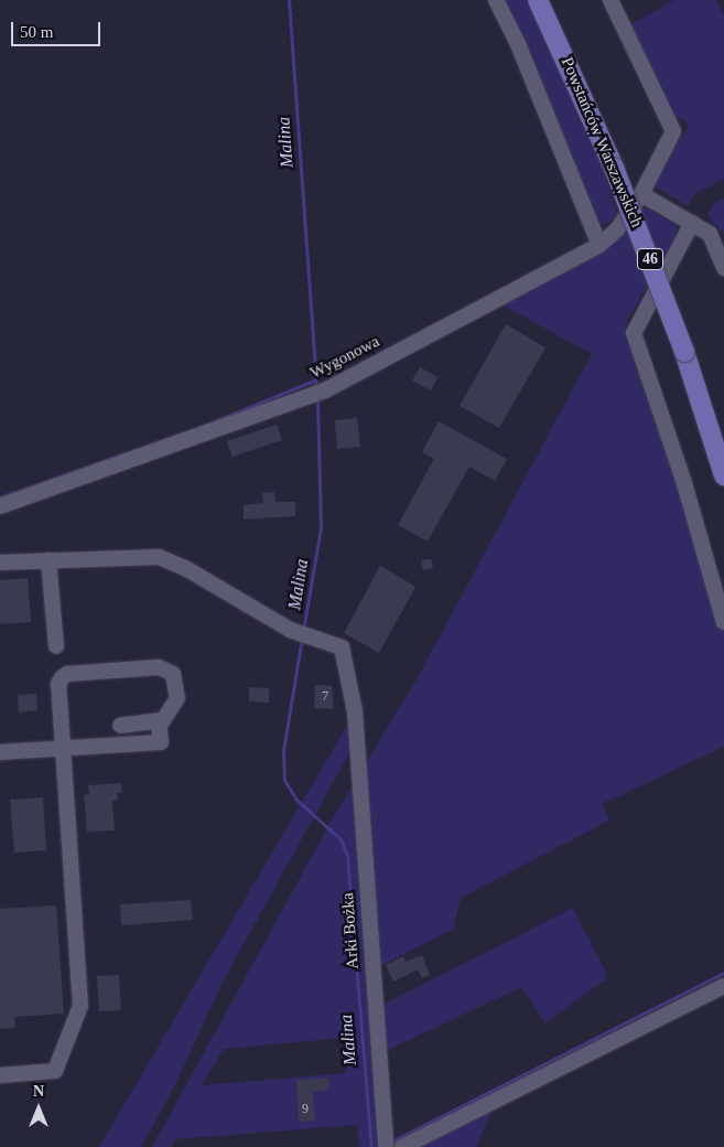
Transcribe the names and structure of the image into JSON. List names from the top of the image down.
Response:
{
  "streets": {
    "main road": ["Powstańców Warszawskich", "46"],
    "street": ["Wygonowa", "Arki Bożka"]
  },
  "water": ["Malina"],
  "house_numbers": ["7", "9"],
  "scale_bar": "50 m",
  "north": "top"
}
